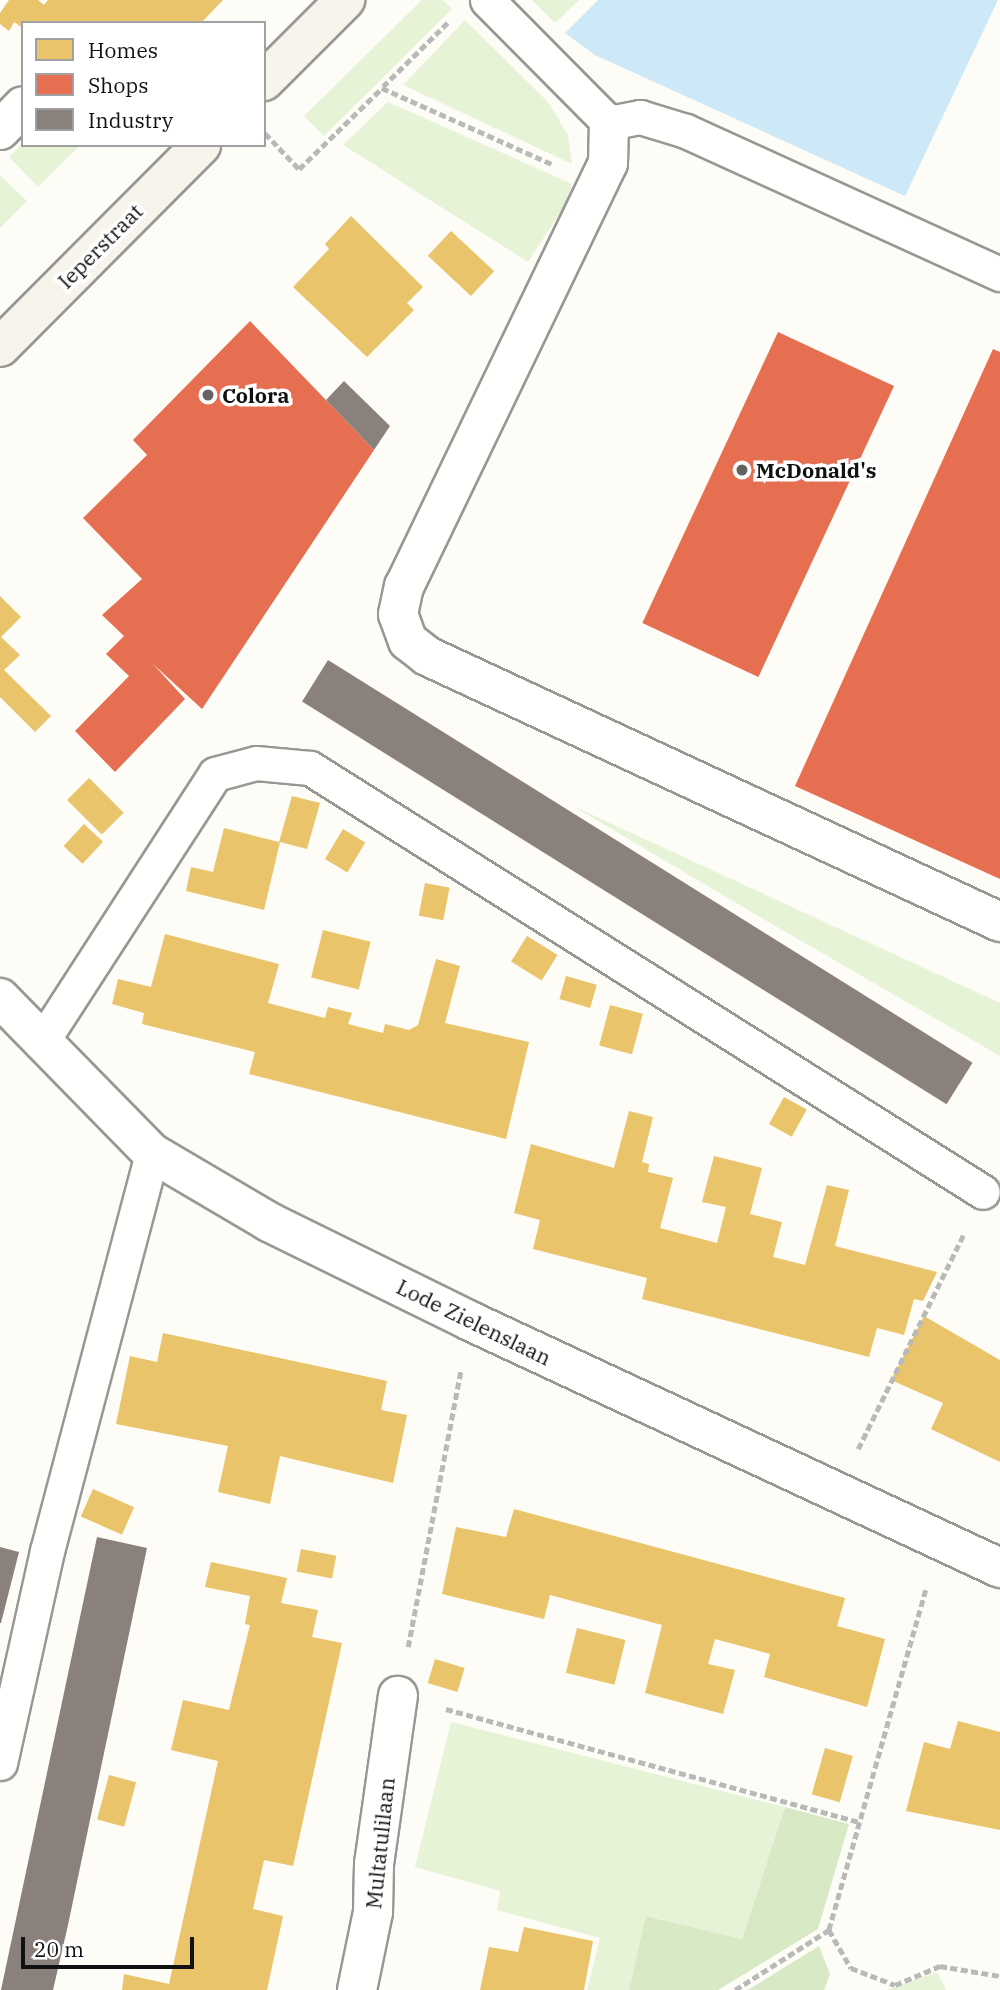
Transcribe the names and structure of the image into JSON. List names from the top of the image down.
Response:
{
  "streets": {
    "street": ["Ieperstraat", "Lode Zielenslaan", "Multatulilaan"]
  },
  "places": ["Colora", "McDonald's"],
  "legend": ["Homes", "Shops", "Industry"],
  "scale_bar": "20 m"
}
